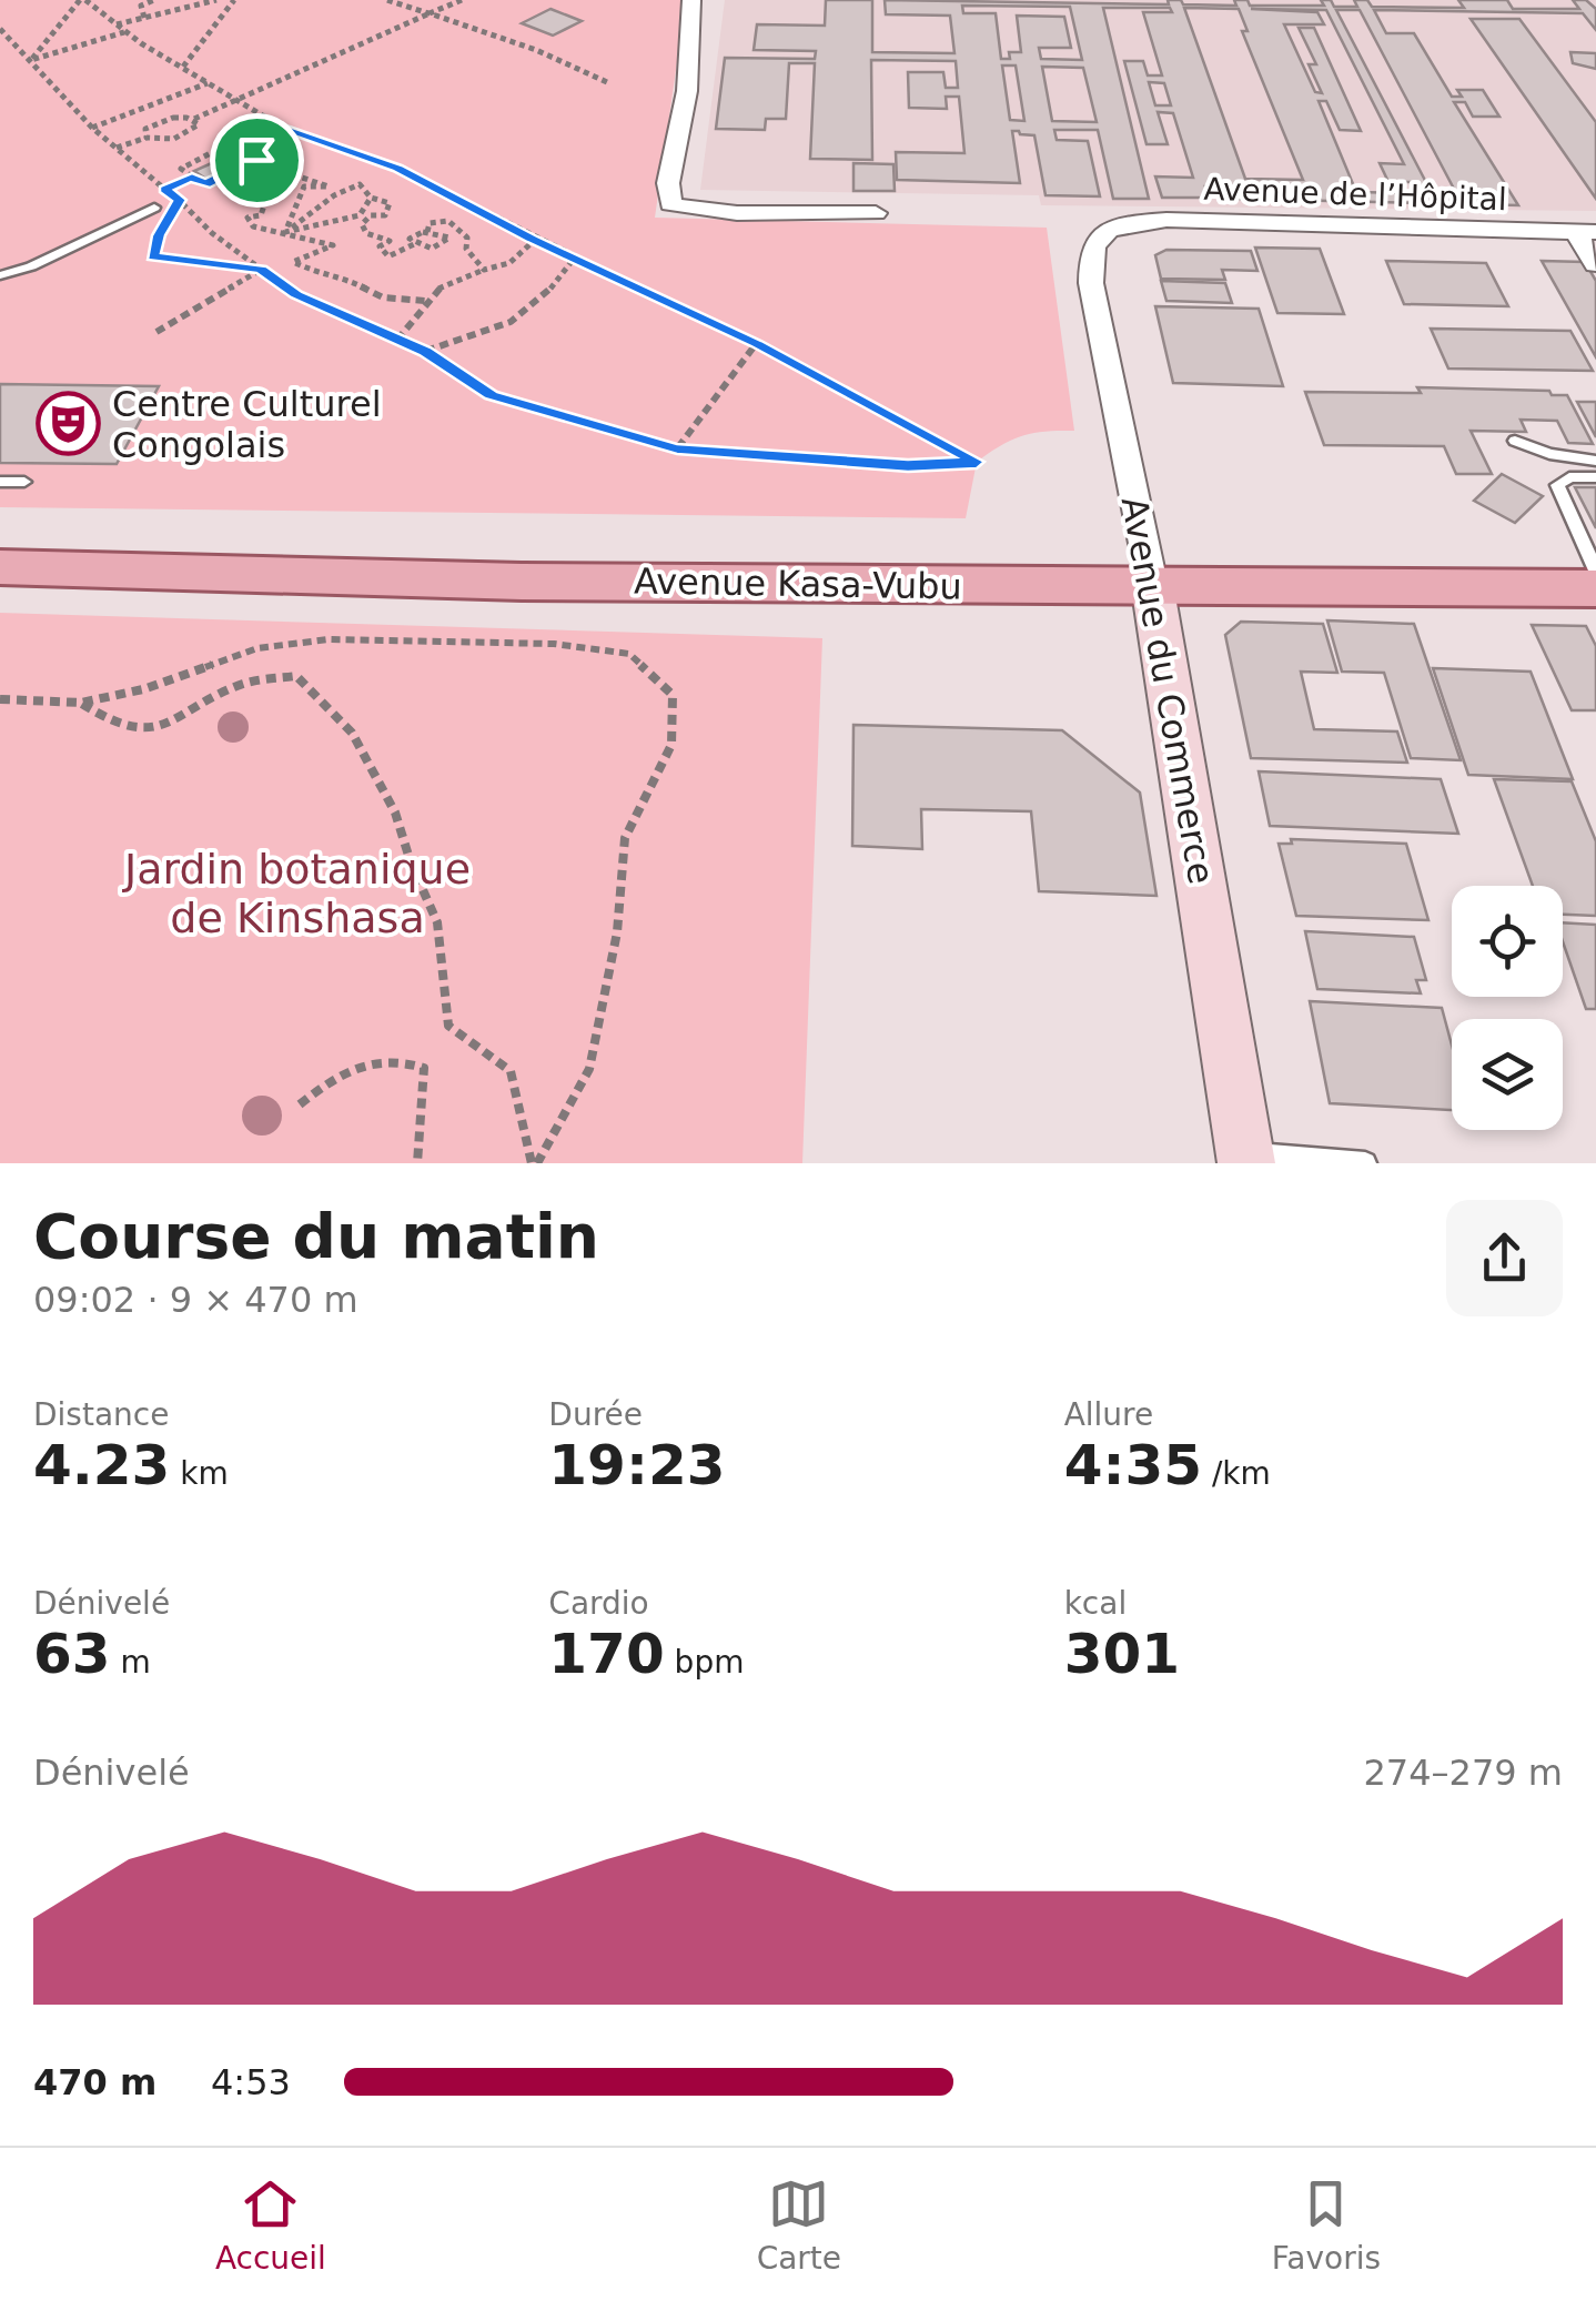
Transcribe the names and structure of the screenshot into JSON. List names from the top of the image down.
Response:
{
  "streets": {
    "main road": ["Avenue Kasa-Vubu"],
    "street": ["Avenue de l’Hôpital", "Avenue du Commerce"]
  },
  "crossings": [
    ["Avenue de l’Hôpital", "Avenue du Commerce"],
    ["Avenue Kasa-Vubu", "Avenue du Commerce"]
  ],
  "parks": ["Jardin botanique de Kinshasa"],
  "places": {
    "theatre": ["Centre Culturel Congolais"]
  },
  "page": {
    "heading": ["Course du matin", "09:02 · 9 × 470 m"],
    "stats": [
      ["Distance", "4.23 km"],
      ["Durée", "19:23"],
      ["Allure", "4:35 /km"],
      ["Dénivelé", "63 m"],
      ["Cardio", "170 bpm"],
      ["kcal", "301"]
    ],
    "chart": ["Dénivelé", "274–279 m"],
    "list": [
      {
        "name": "470 m",
        "note": "4:53"
      }
    ],
    "tabs": ["Accueil", "Carte", "Favoris"]
  }
}
